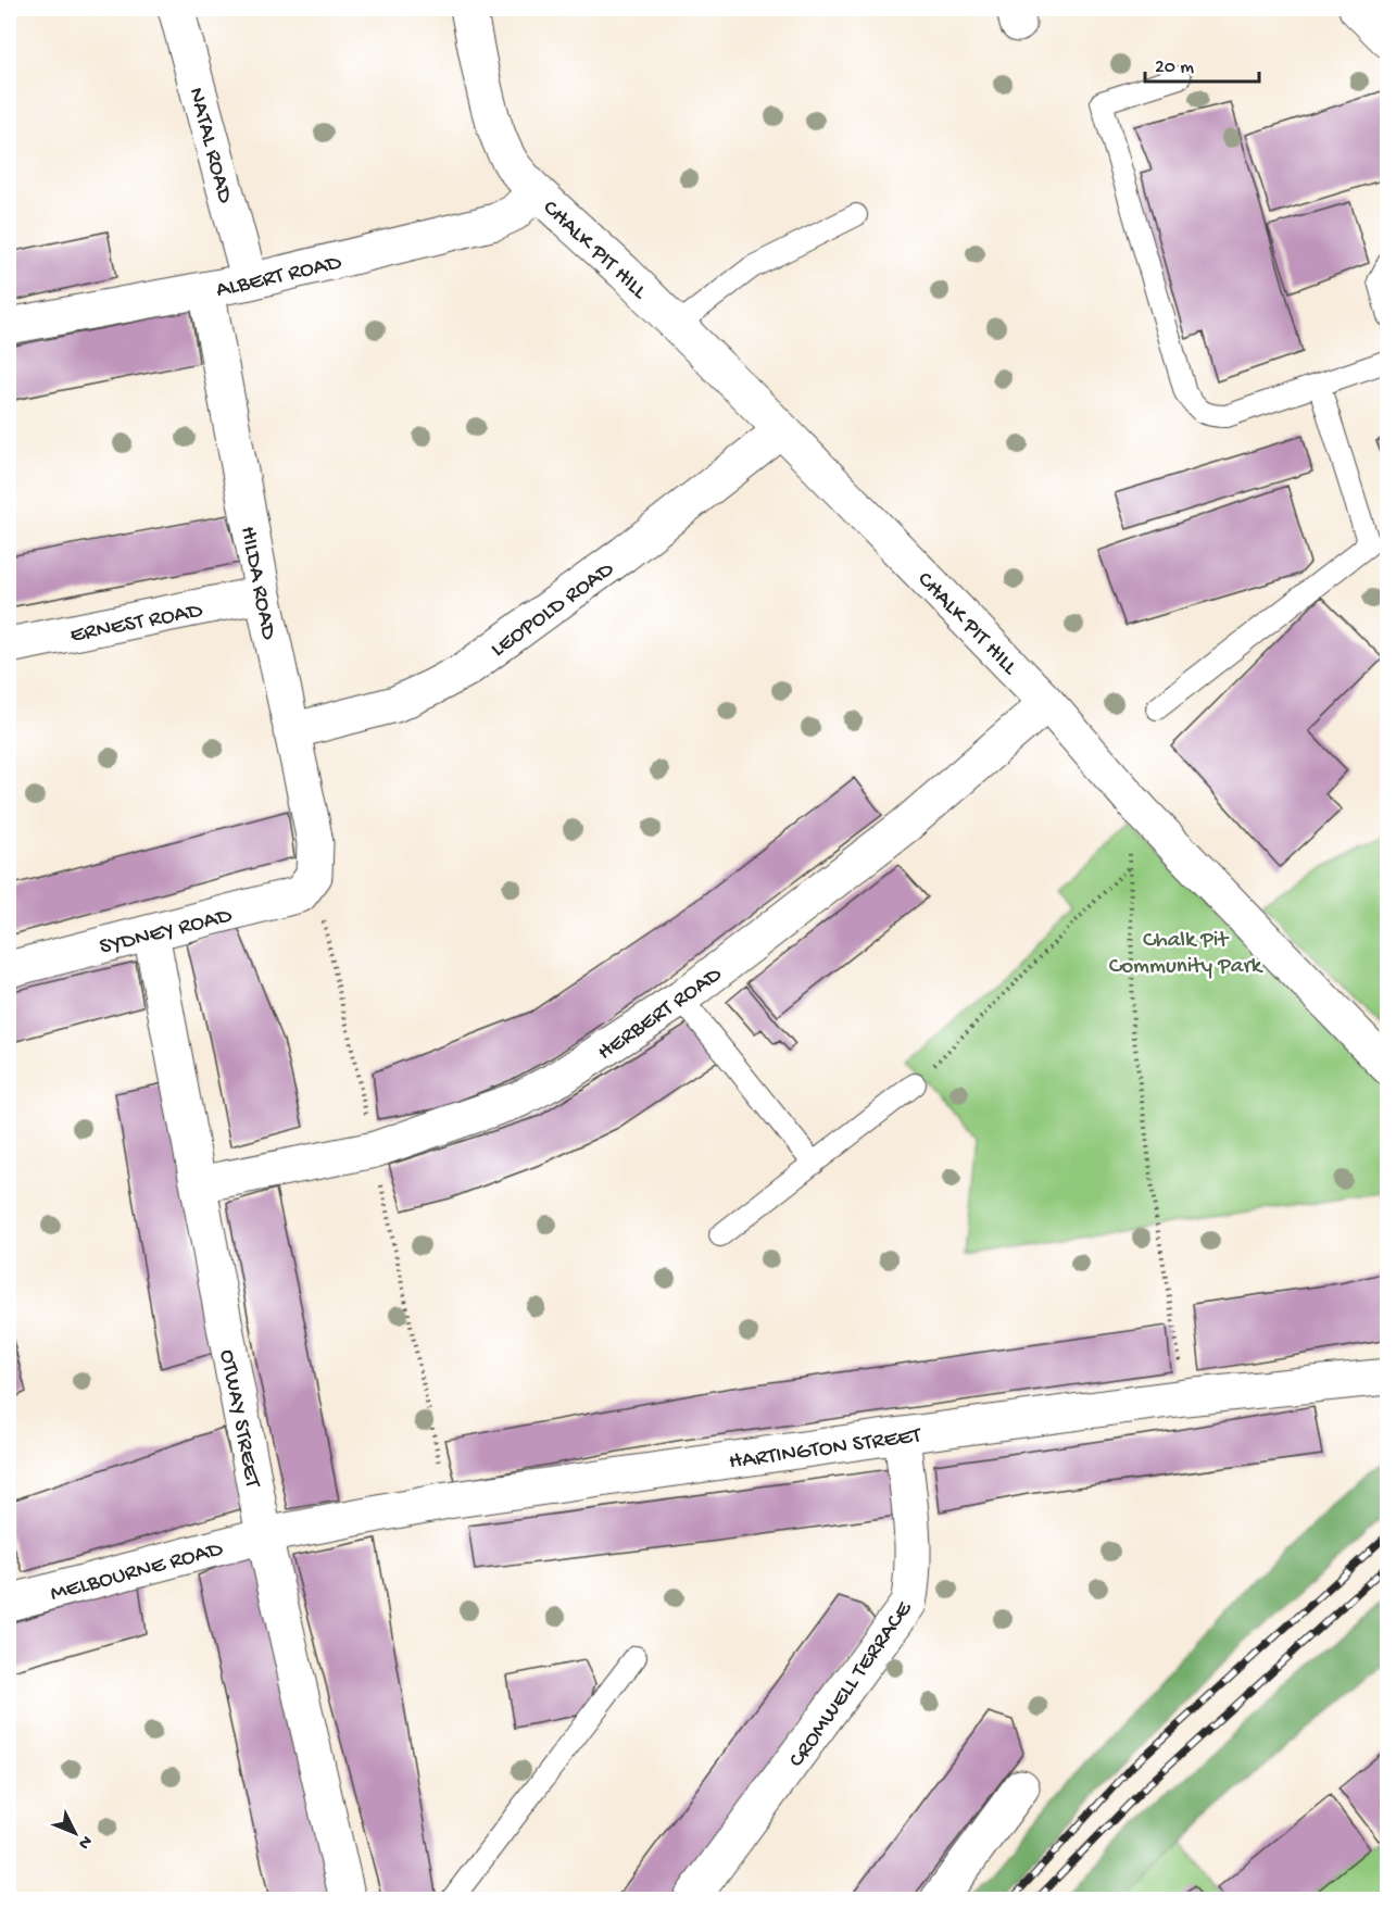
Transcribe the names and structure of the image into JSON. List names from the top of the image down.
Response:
{
  "streets": {
    "street": [
      "NATAL ROAD",
      "CHALK PIT HILL",
      "ALBERT ROAD",
      "HILDA ROAD",
      "LEOPOLD ROAD",
      "ERNEST ROAD",
      "SYDNEY ROAD",
      "HERBERT ROAD",
      "OTWAY STREET",
      "HARTINGTON STREET",
      "MELBOURNE ROAD",
      "CROMWELL TERRACE"
    ]
  },
  "crossings": [
    ["NATAL ROAD", "ALBERT ROAD"],
    ["CHALK PIT HILL", "ALBERT ROAD"],
    ["CHALK PIT HILL", "LEOPOLD ROAD"],
    ["CHALK PIT HILL", "HERBERT ROAD"],
    ["ALBERT ROAD", "HILDA ROAD"],
    ["HILDA ROAD", "LEOPOLD ROAD"],
    ["HILDA ROAD", "ERNEST ROAD"],
    ["HILDA ROAD", "SYDNEY ROAD"],
    ["SYDNEY ROAD", "OTWAY STREET"],
    ["HERBERT ROAD", "OTWAY STREET"],
    ["OTWAY STREET", "HARTINGTON STREET"],
    ["OTWAY STREET", "MELBOURNE ROAD"],
    ["HARTINGTON STREET", "MELBOURNE ROAD"],
    ["HARTINGTON STREET", "CROMWELL TERRACE"]
  ],
  "parks": ["Chalk Pit Community Park"],
  "scale_bar": "20 m",
  "north": "bottom right"
}
